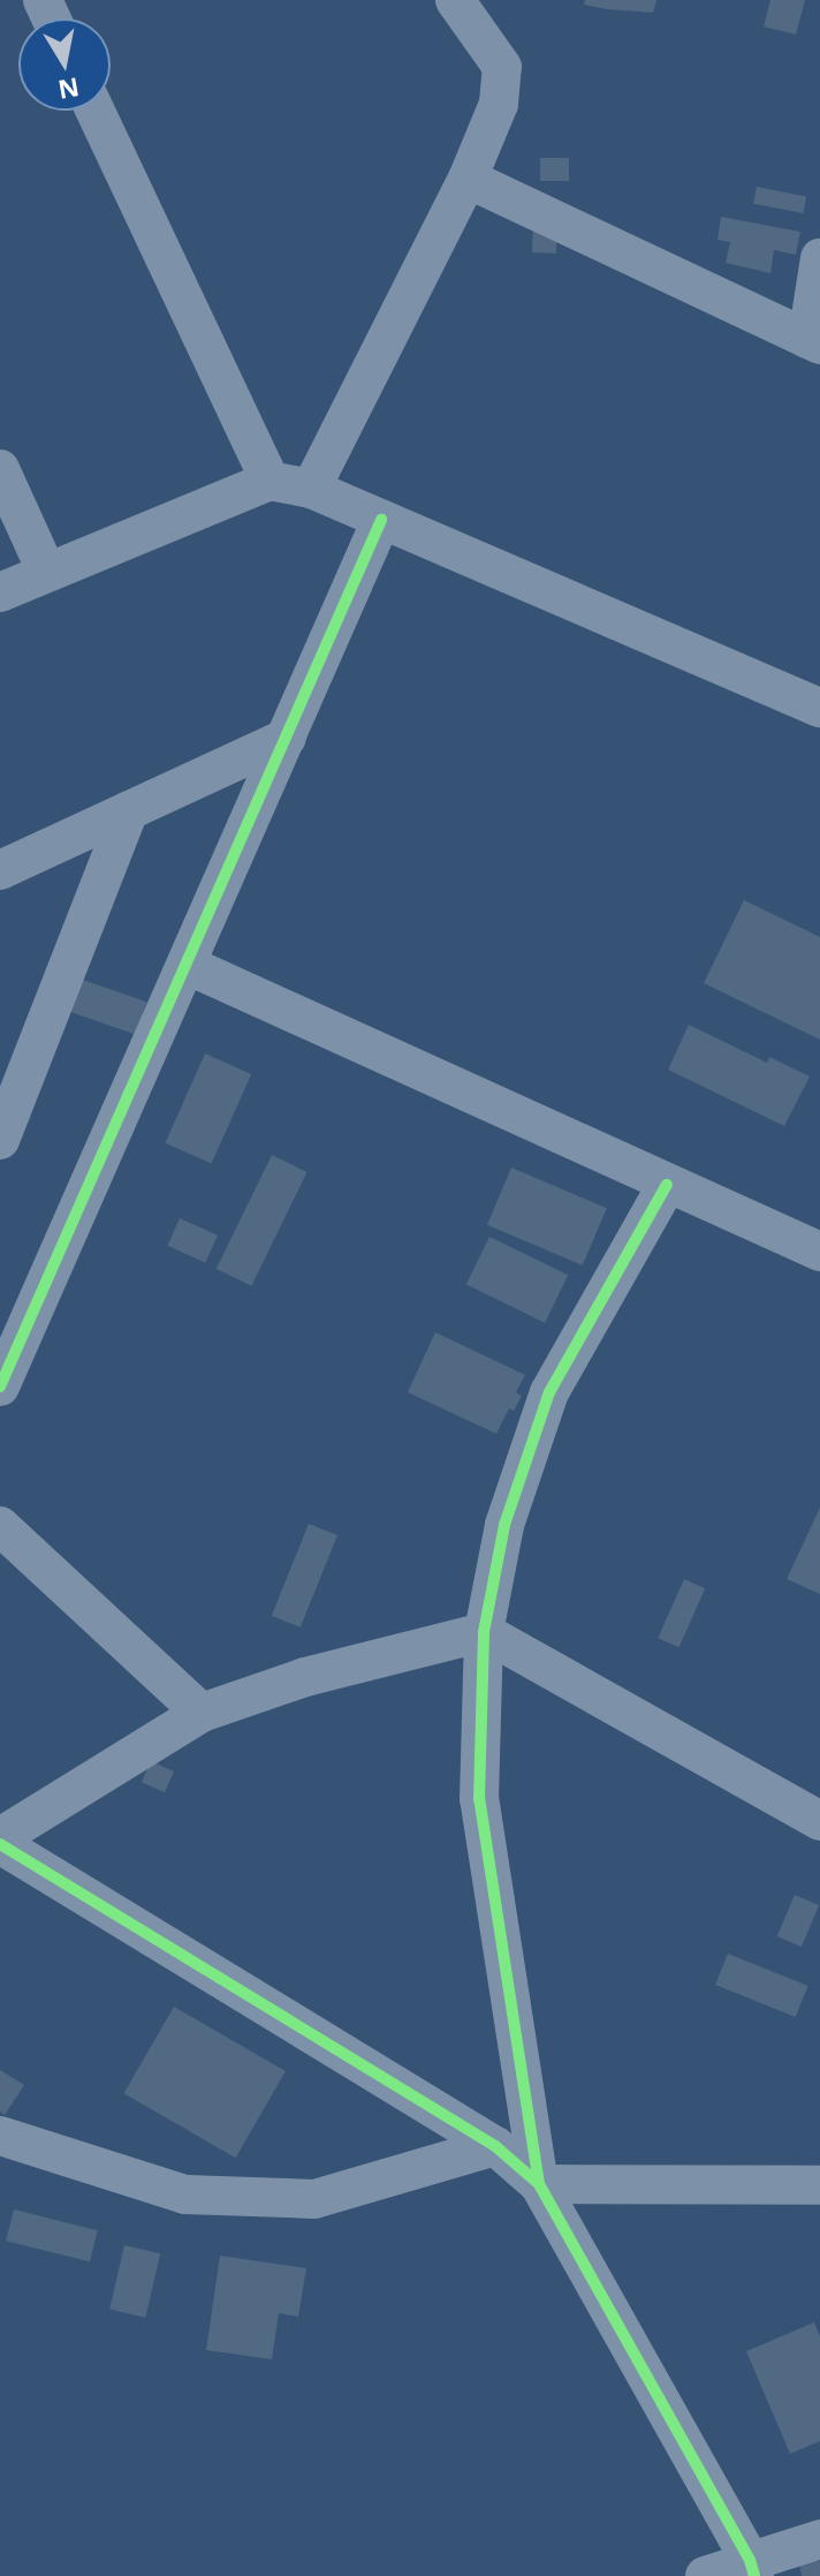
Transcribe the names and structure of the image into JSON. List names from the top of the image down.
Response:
{
  "north": "bottom"
}
